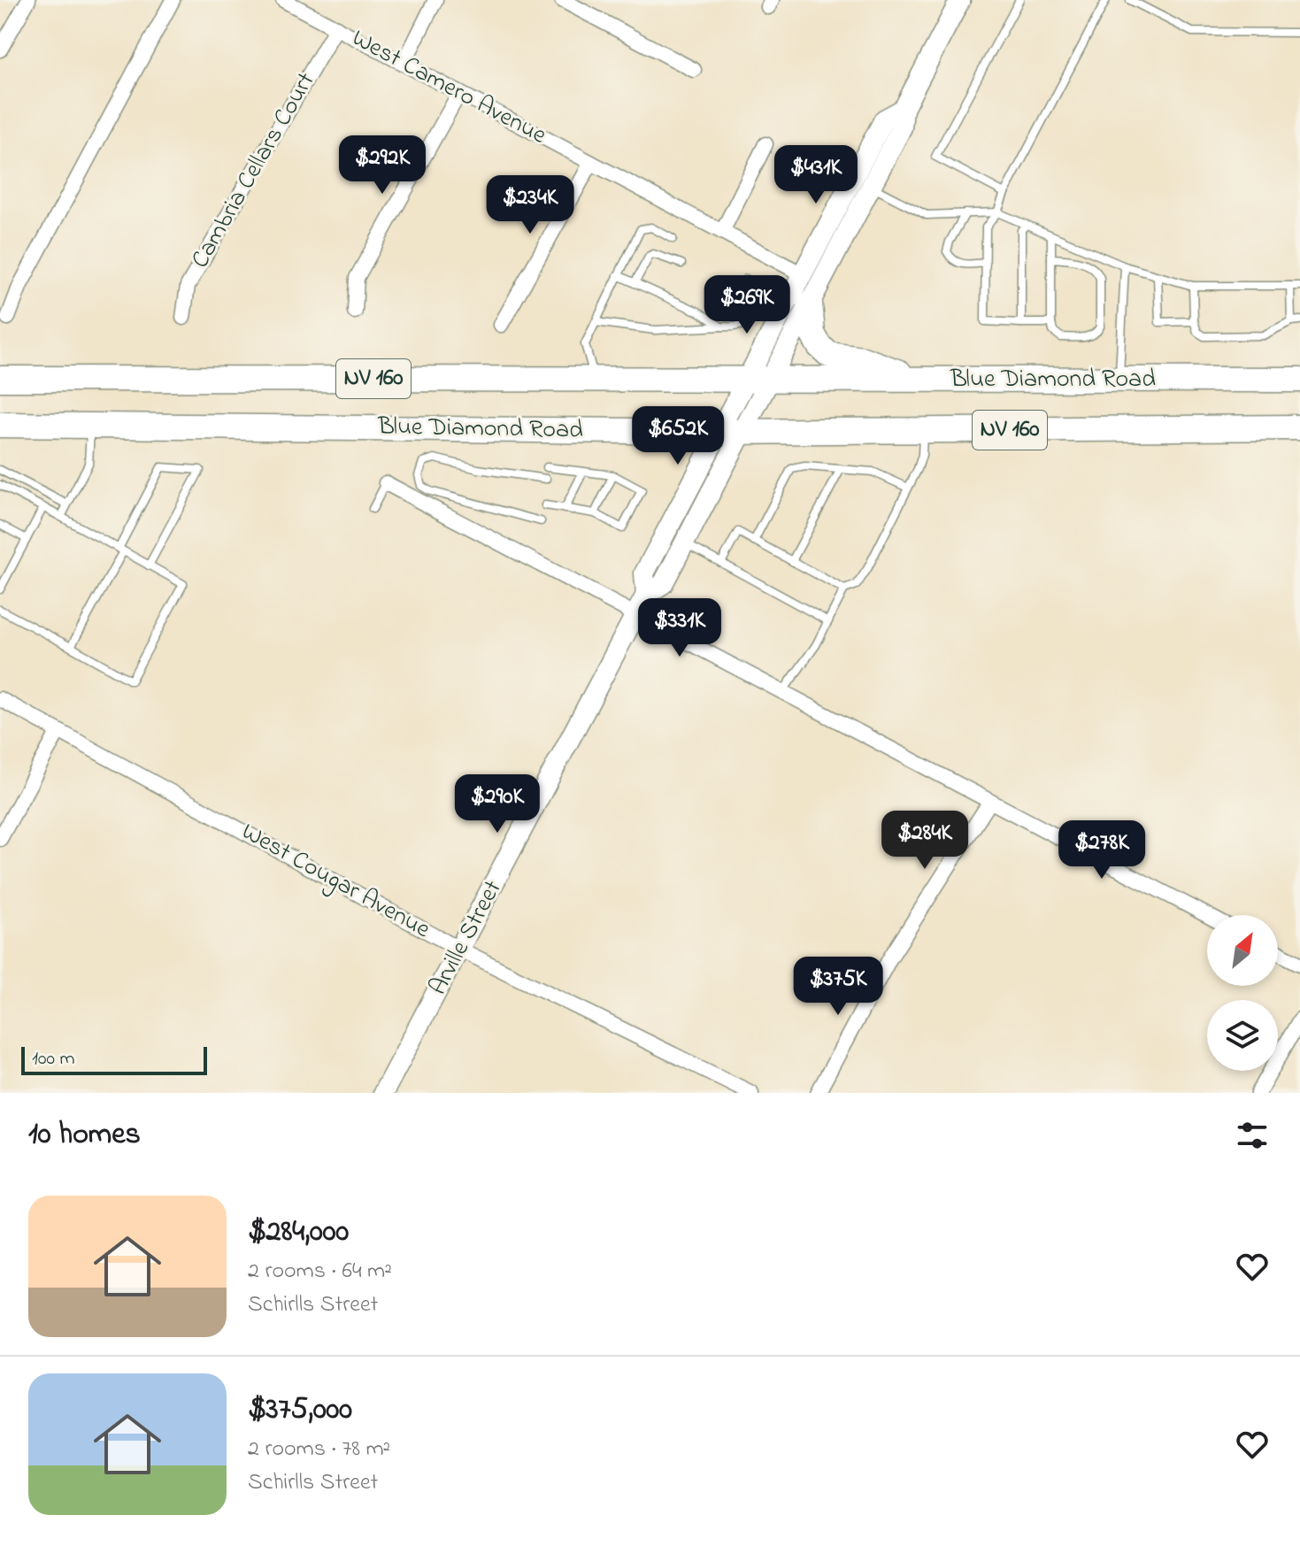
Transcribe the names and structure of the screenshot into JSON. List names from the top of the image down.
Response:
{
  "streets": {
    "highway": ["NV 160", "Blue Diamond Road"],
    "street": [
      "West Camero Avenue",
      "Cambria Cellars Court",
      "West Cougar Avenue",
      "Arville Street"
    ]
  },
  "crossings": [
    ["West Camero Avenue", "Cambria Cellars Court"],
    ["West Camero Avenue", "Arville Street"],
    ["Blue Diamond Road", "Arville Street"],
    ["West Cougar Avenue", "Arville Street"]
  ],
  "scale_bar": "100 m",
  "north": "top right",
  "page": {
    "price": [
      "$292K",
      "$431K",
      "$234K",
      "$269K",
      "$652K",
      "$331K",
      "$290K",
      "$284K",
      "$278K",
      "$375K"
    ],
    "scale": "100 m",
    "heading": "10 homes",
    "list": [
      {
        "name": "$284,000",
        "note": "2 rooms · 64 m² · Schirlls Street"
      },
      {
        "name": "$375,000",
        "note": "2 rooms · 78 m² · Schirlls Street"
      }
    ]
  }
}
